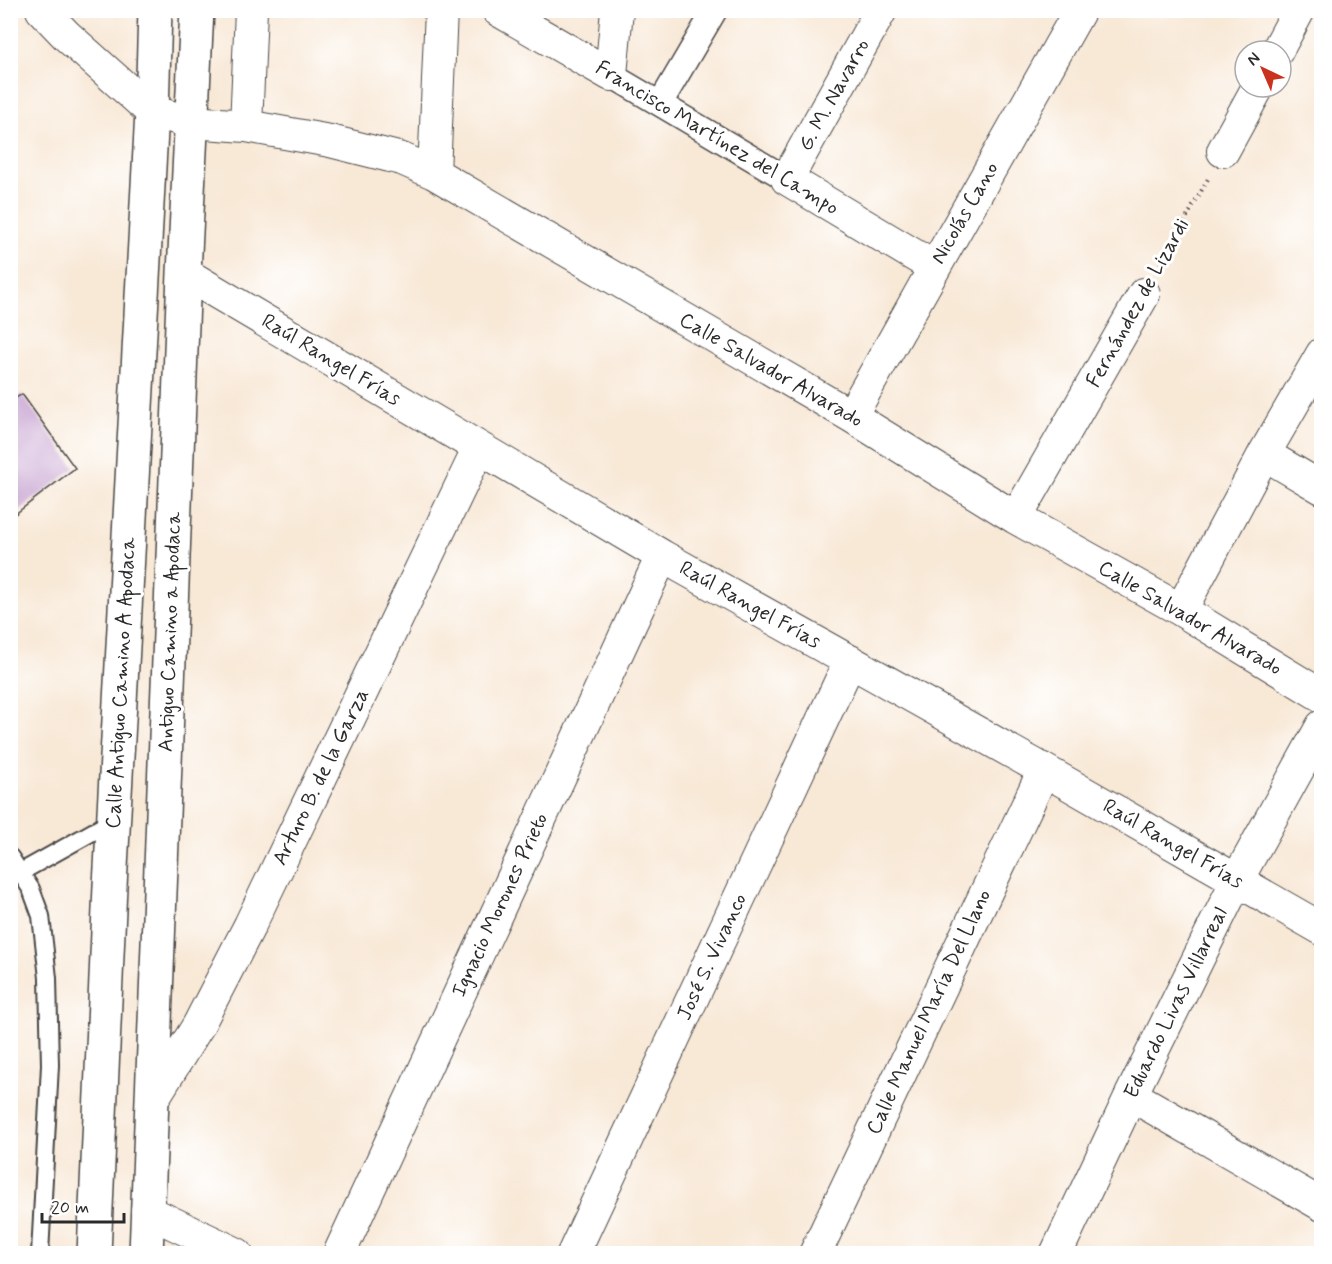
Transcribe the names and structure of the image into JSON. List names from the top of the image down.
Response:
{
  "streets": {
    "street": [
      "G. M. Navarro",
      "Francisco Martínez del Campo",
      "Nicolás Cano",
      "Fernández de Lizardi",
      "Raúl Rangel Frías",
      "Calle Salvador Alvarado",
      "Antiguo Camino a Apodaca",
      "Calle Antiguo Camino A Apodaca",
      "Arturo B. de la Garza",
      "Ignacio Morones Prieto",
      "José S. Vivanco",
      "Eduardo Livas Villarreal",
      "Calle Manuel María Del Llano"
    ]
  },
  "crossings": [
    ["G. M. Navarro", "Francisco Martínez del Campo"],
    ["Francisco Martínez del Campo", "Nicolás Cano"],
    ["Nicolás Cano", "Calle Salvador Alvarado"],
    ["Fernández de Lizardi", "Calle Salvador Alvarado"],
    ["Raúl Rangel Frías", "Antiguo Camino a Apodaca"],
    ["Raúl Rangel Frías", "Arturo B. de la Garza"],
    ["Raúl Rangel Frías", "Ignacio Morones Prieto"],
    ["Raúl Rangel Frías", "José S. Vivanco"],
    ["Raúl Rangel Frías", "Eduardo Livas Villarreal"],
    ["Raúl Rangel Frías", "Calle Manuel María Del Llano"],
    ["Calle Salvador Alvarado", "Antiguo Camino a Apodaca"],
    ["Calle Salvador Alvarado", "Calle Antiguo Camino A Apodaca"],
    ["Antiguo Camino a Apodaca", "Arturo B. de la Garza"]
  ],
  "scale_bar": "20 m",
  "north": "top left"
}
